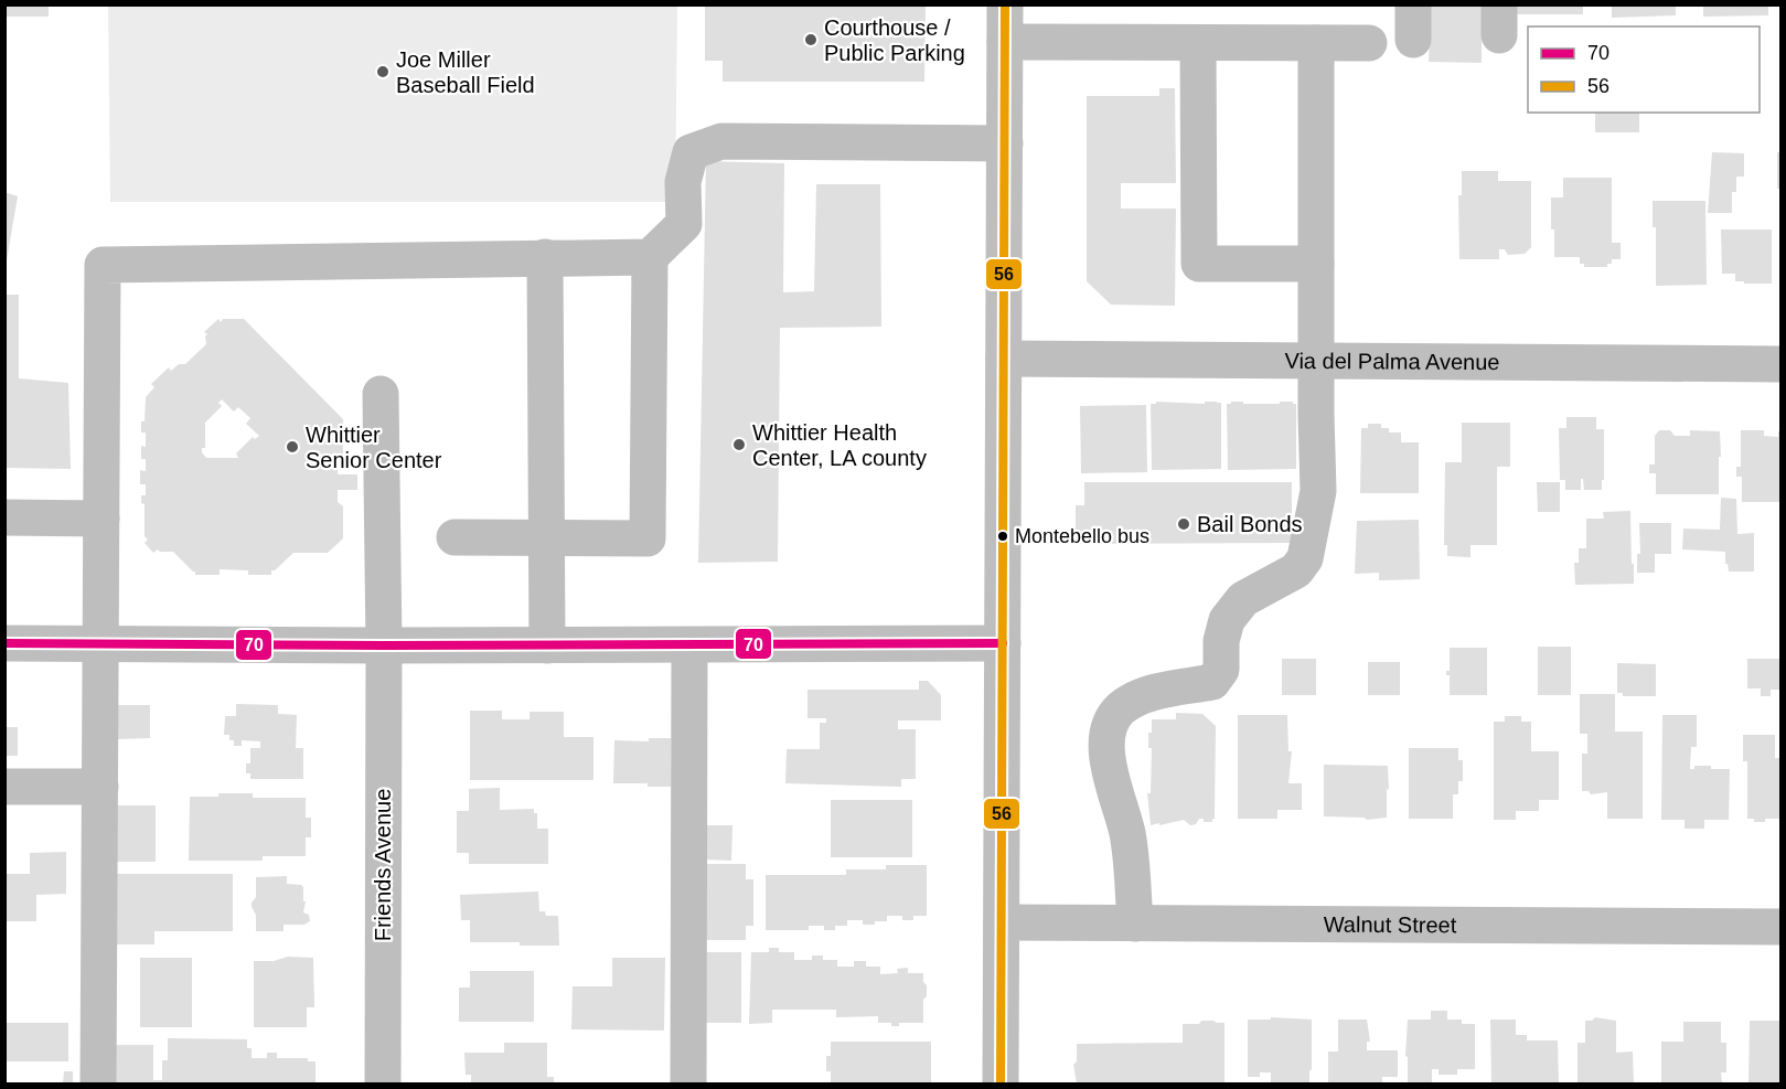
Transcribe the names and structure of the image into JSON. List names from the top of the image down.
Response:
{
  "streets": {
    "street": ["Via del Palma Avenue", "Friends Avenue", "Walnut Street"]
  },
  "places": [
    "Courthouse / Public Parking",
    "Joe Miller Baseball Field",
    "Whittier Health Center, LA county",
    "Whittier Senior Center",
    "Bail Bonds",
    "Montebello bus"
  ],
  "lines": ["transit line 56", "transit line 70"],
  "legend": ["70", "56"]
}
